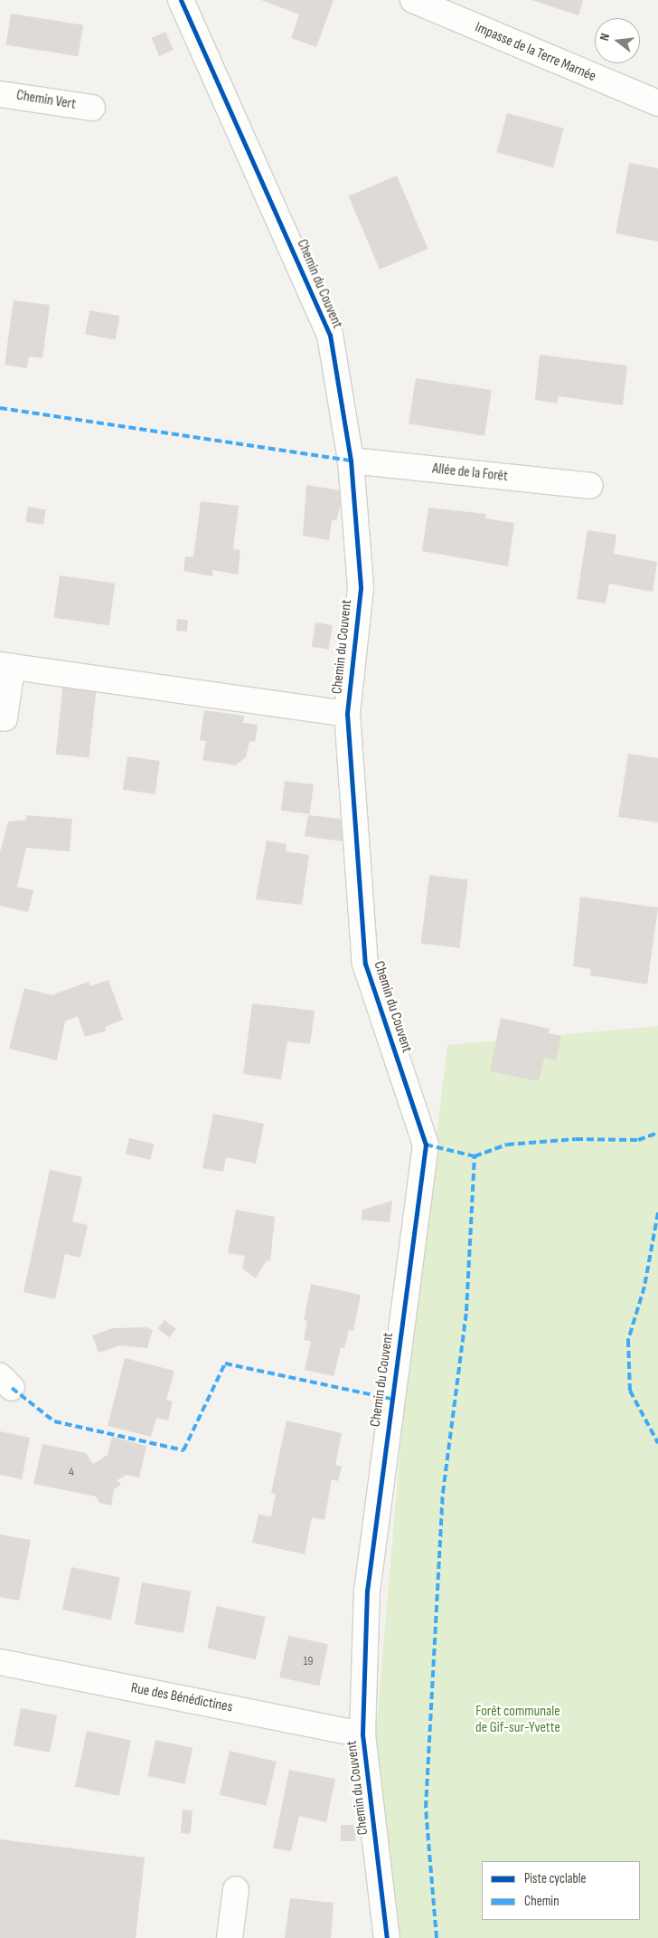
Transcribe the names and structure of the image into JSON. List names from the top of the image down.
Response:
{
  "streets": {
    "street": [
      "Impasse de la Terre Marnée",
      "Chemin Vert",
      "Chemin du Couvent",
      "Allée de la Forêt",
      "Rue des Bénédictines"
    ]
  },
  "crossings": [
    ["Chemin du Couvent", "Allée de la Forêt"],
    ["Chemin du Couvent", "Rue des Bénédictines"]
  ],
  "parks": ["Forêt communale de Gif-sur-Yvette"],
  "house_numbers": ["4", "19"],
  "legend": ["Piste cyclable", "Chemin"],
  "north": "left"
}
